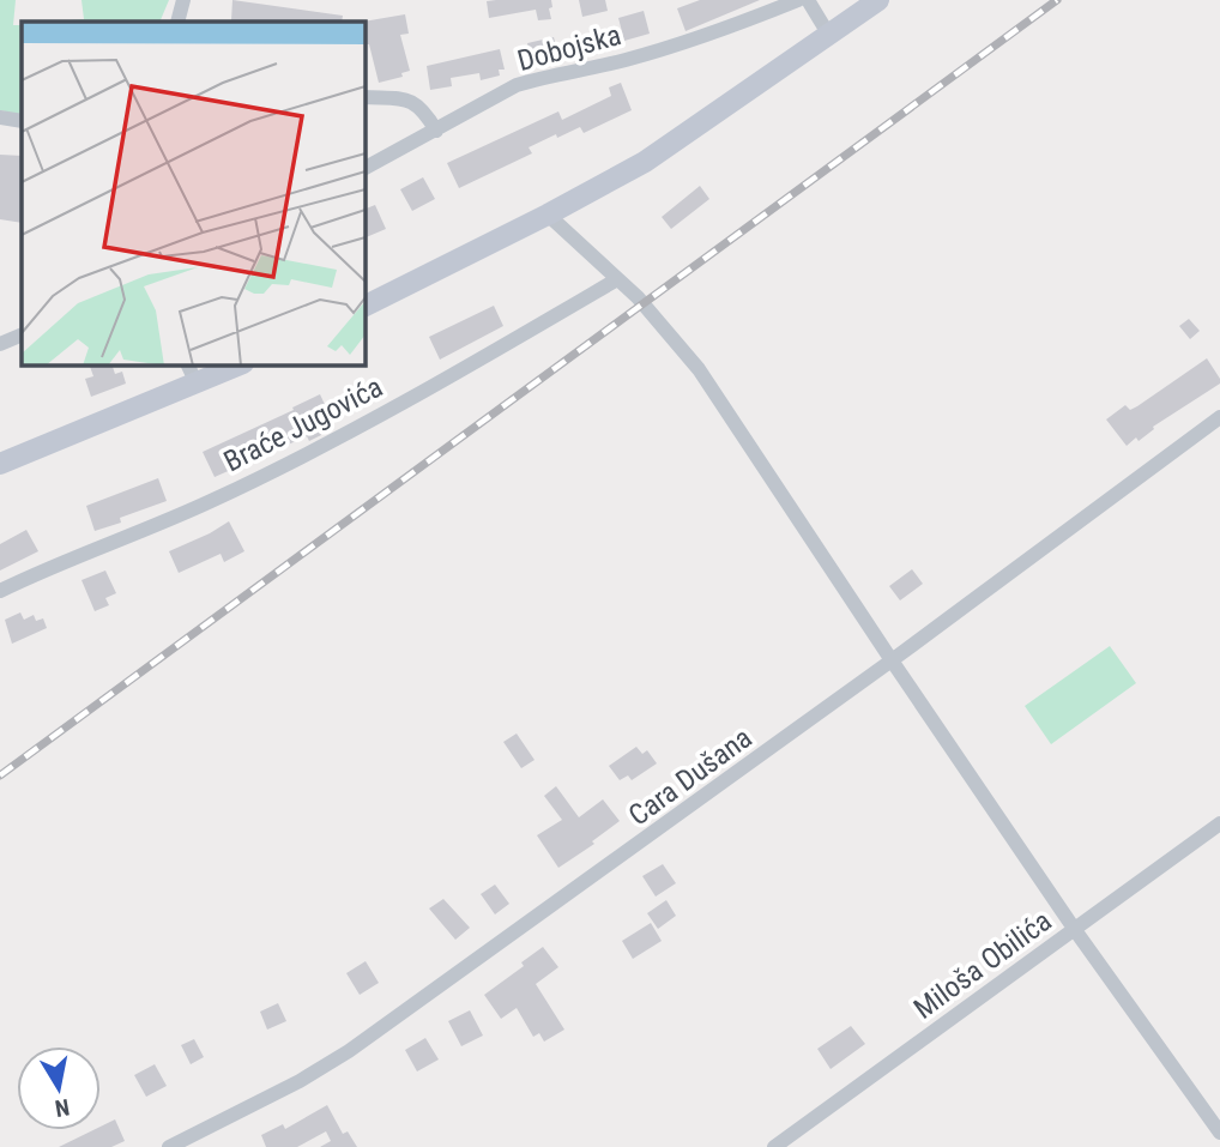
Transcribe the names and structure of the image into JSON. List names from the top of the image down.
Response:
{
  "streets": {
    "street": [
      "Dobojska",
      "Braće Jugovića",
      "Cara Dušana",
      "Miloša Obilića"
    ]
  },
  "north": "bottom"
}
